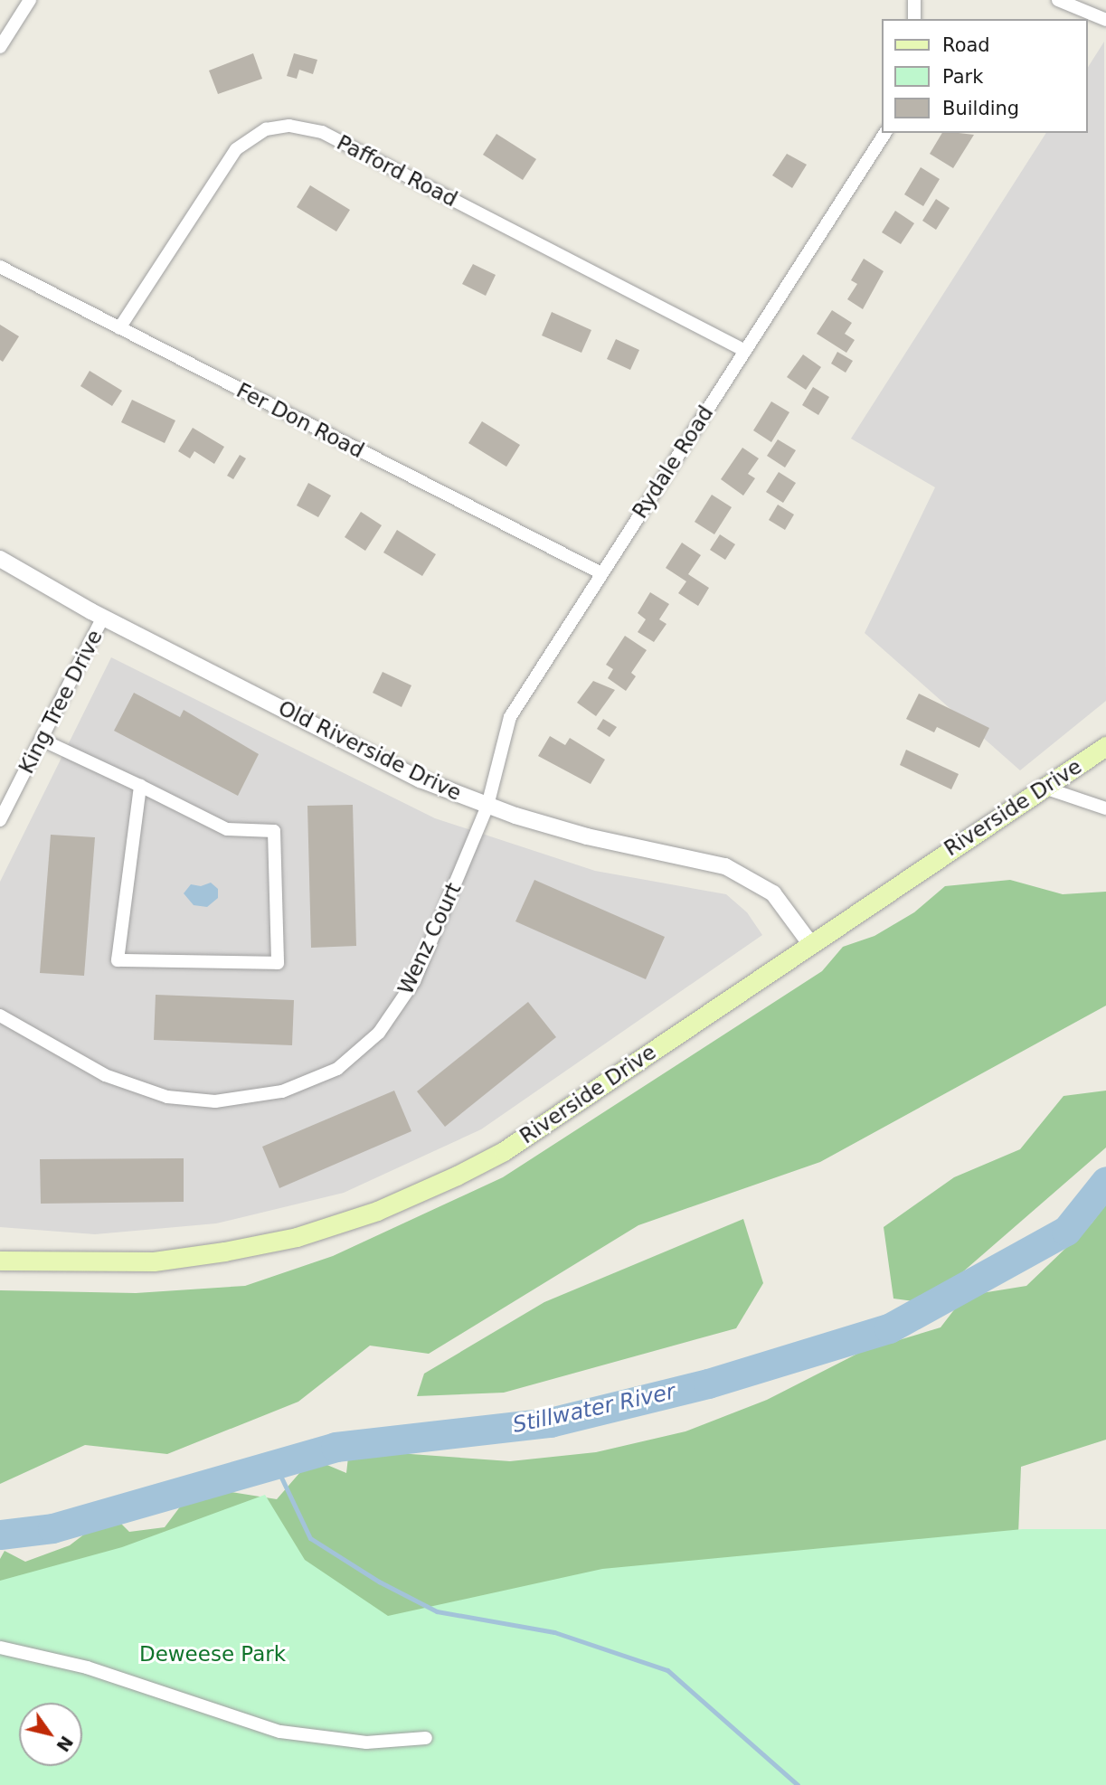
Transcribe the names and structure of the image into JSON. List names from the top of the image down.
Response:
{
  "streets": {
    "main road": ["Riverside Drive"],
    "street": [
      "Pafford Road",
      "Fer Don Road",
      "Rydale Road",
      "King Tree Drive",
      "Old Riverside Drive",
      "Wenz Court"
    ]
  },
  "crossings": [
    ["Pafford Road", "Fer Don Road"],
    ["Pafford Road", "Rydale Road"],
    ["Fer Don Road", "Rydale Road"],
    ["Rydale Road", "Old Riverside Drive"],
    ["Rydale Road", "Wenz Court"],
    ["King Tree Drive", "Old Riverside Drive"],
    ["Old Riverside Drive", "Riverside Drive"],
    ["Old Riverside Drive", "Wenz Court"]
  ],
  "water": ["Stillwater River"],
  "parks": ["Deweese Park"],
  "legend": ["Road", "Park", "Building"],
  "north": "bottom right"
}
